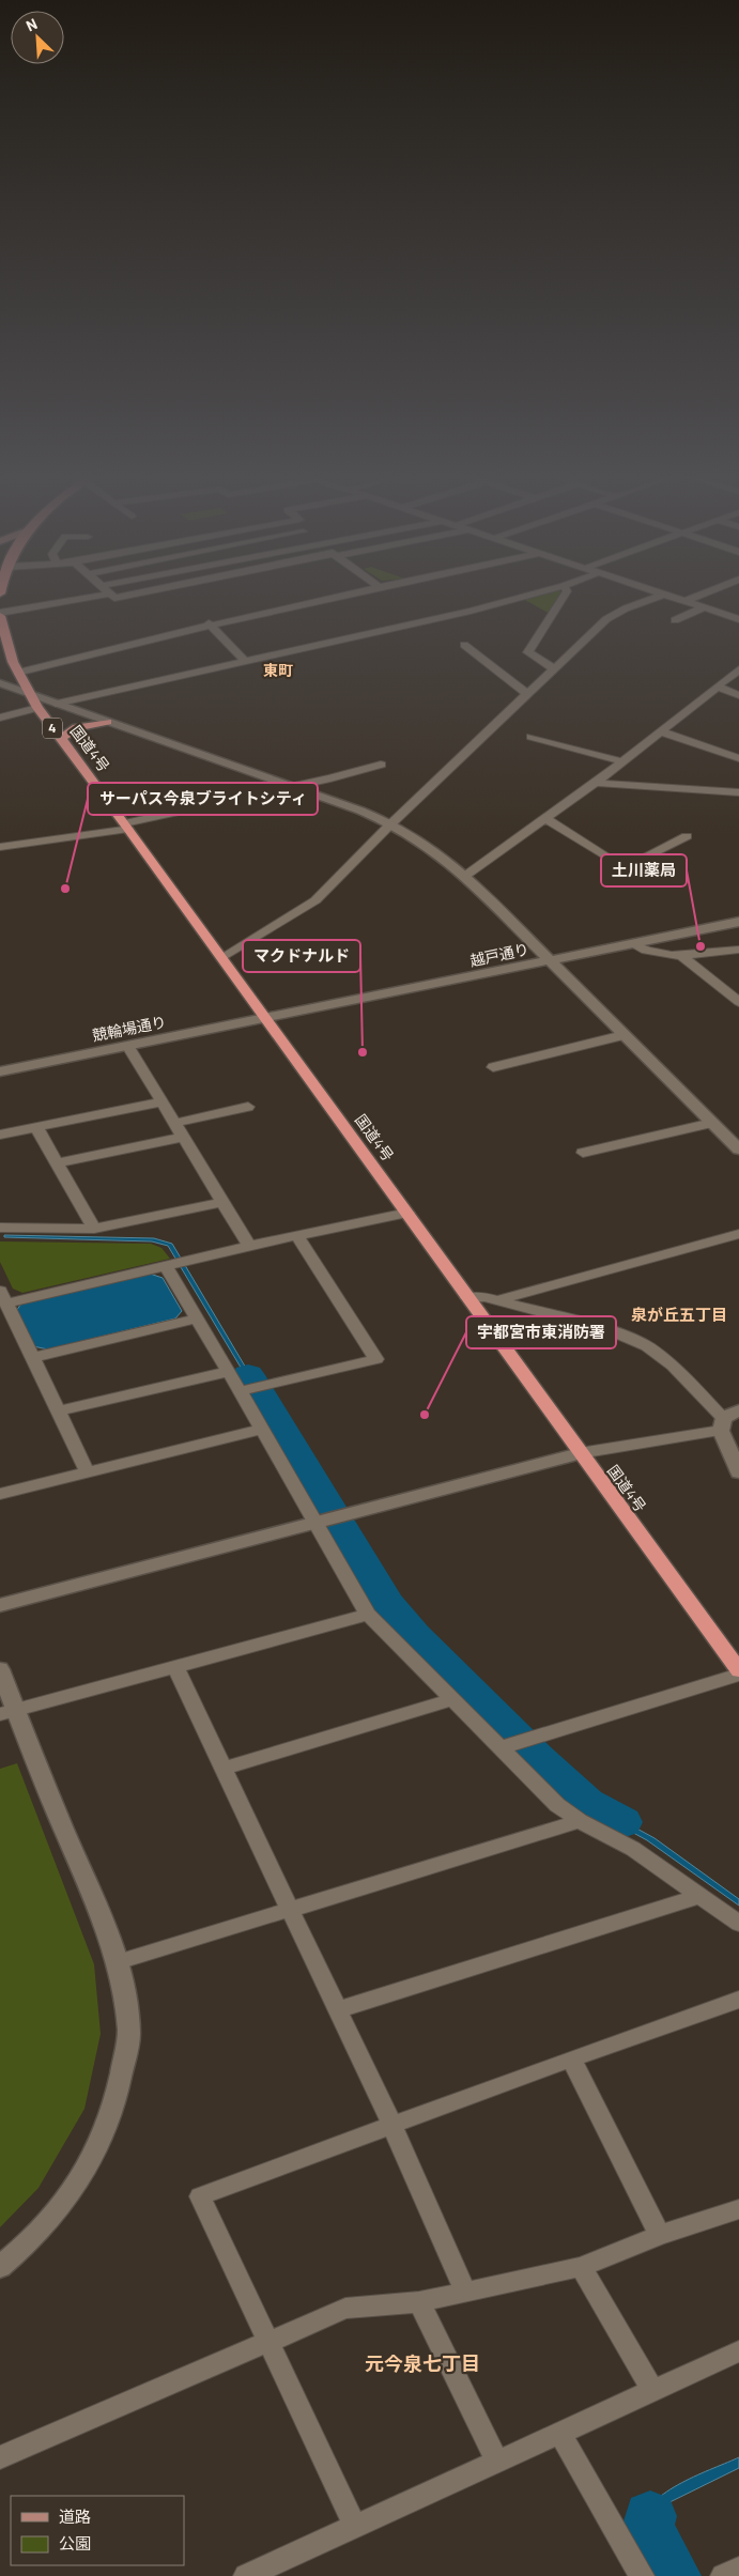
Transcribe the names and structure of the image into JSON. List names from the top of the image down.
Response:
{
  "streets": {
    "highway": ["4", "国道4号"],
    "street": ["越戸通り", "競輪場通り"]
  },
  "crossings": [
    ["国道4号", "越戸通り"],
    ["国道4号", "競輪場通り"],
    ["越戸通り", "競輪場通り"]
  ],
  "districts": ["東町", "泉が丘五丁目", "元今泉七丁目"],
  "places": [
    "サーパス今泉ブライトシティ",
    "土川薬局",
    "マクドナルド",
    "宇都宮市東消防署"
  ],
  "legend": ["道路", "公園"],
  "north": "top left"
}
